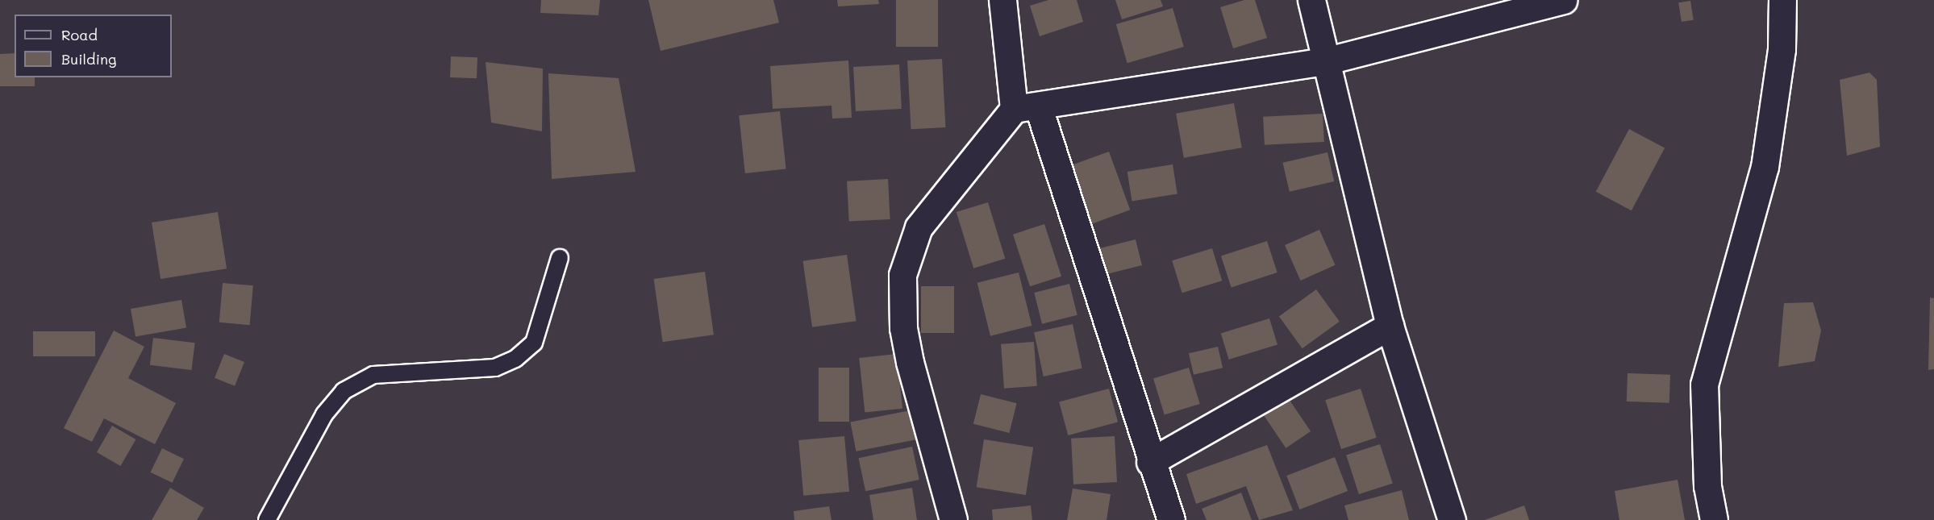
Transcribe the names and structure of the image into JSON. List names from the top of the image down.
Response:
{
  "legend": ["Road", "Building"]
}
